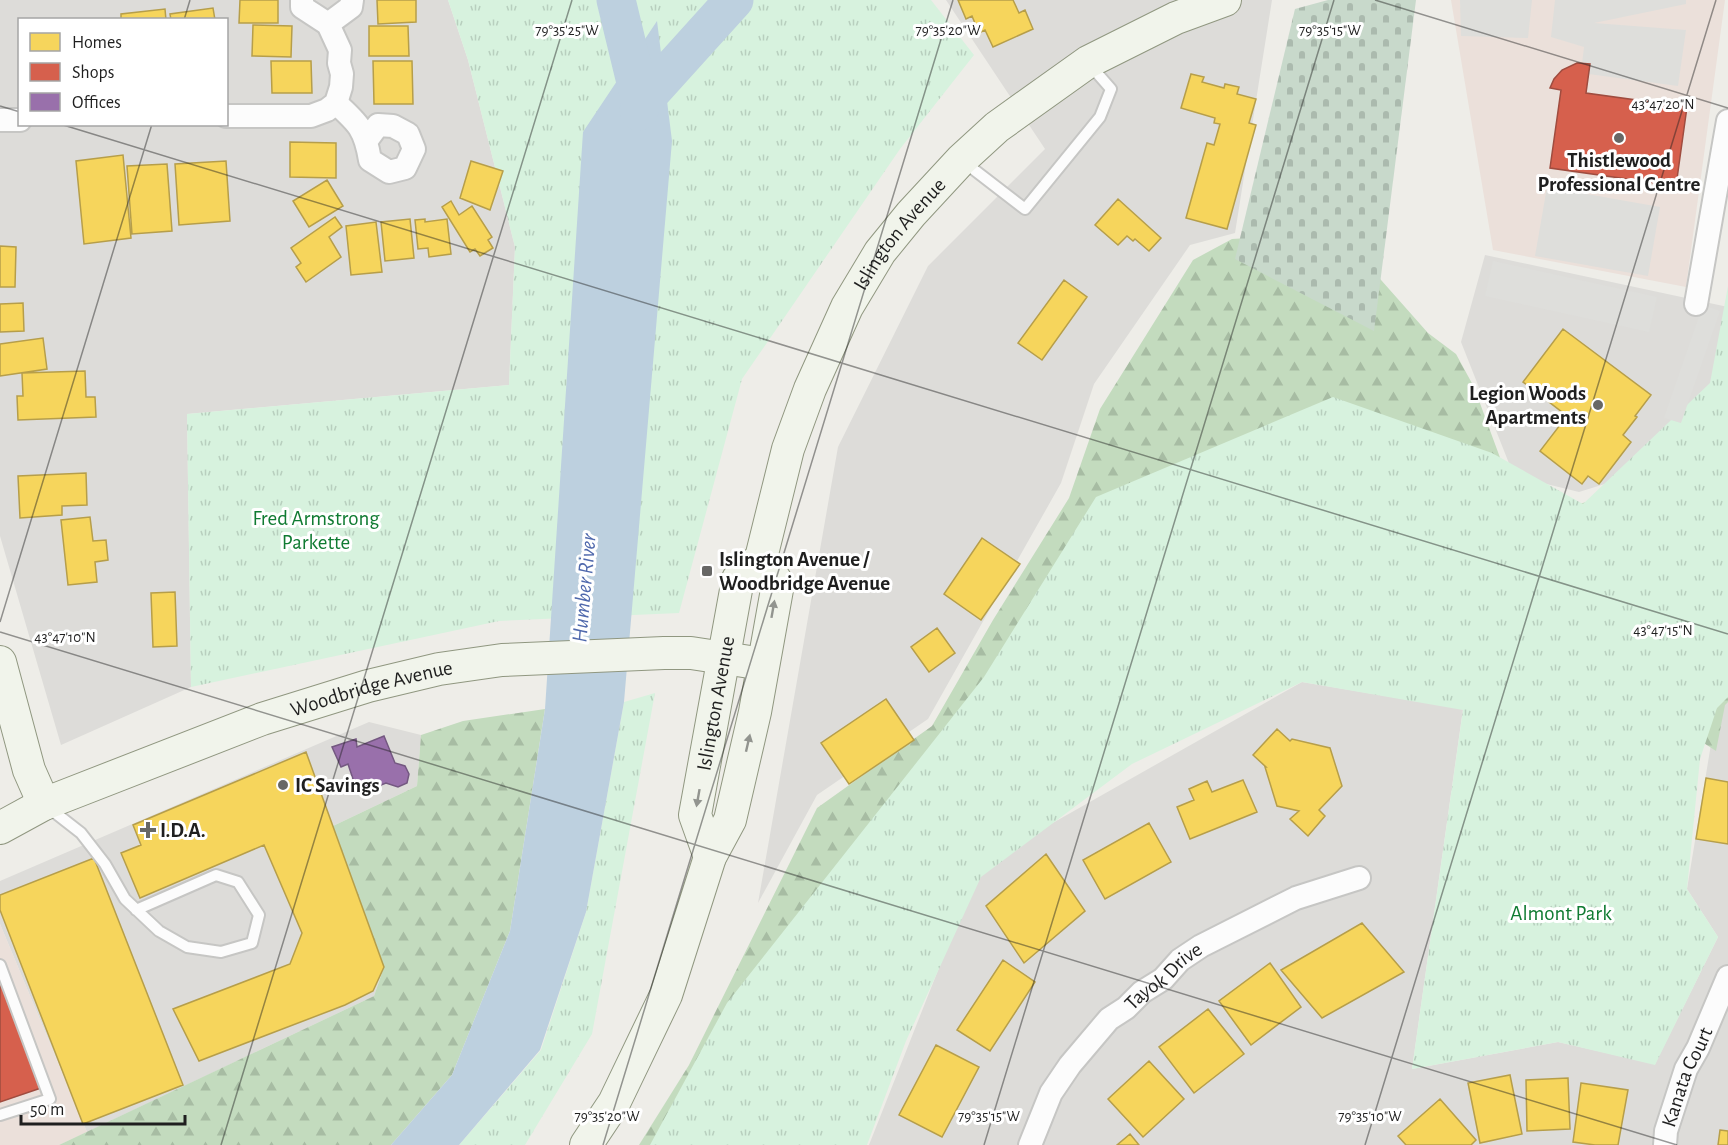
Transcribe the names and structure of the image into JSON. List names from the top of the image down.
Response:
{
  "streets": {
    "main road": ["Islington Avenue", "Woodbridge Avenue"],
    "street": ["Tayok Drive", "Kanata Court"]
  },
  "crossings": [
    ["Islington Avenue", "Woodbridge Avenue"]
  ],
  "water": ["Humber River"],
  "parks": ["Fred Armstrong Parkette", "Almont Park"],
  "places": {
    "other": ["Thistlewood Professional Centre", "Legion Woods Apartments", "IC Savings"],
    "transit": ["Islington Avenue / Woodbridge Avenue"],
    "health": ["I.D.A."]
  },
  "legend": ["Homes", "Shops", "Offices"],
  "scale_bar": "50 m",
  "coordinates": [
    "79°35'25\"W",
    "79°35'20\"W",
    "79°35'15\"W",
    "43°47'20\"N",
    "43°47'15\"N",
    "43°47'10\"N",
    "79°35'10\"W"
  ]
}
